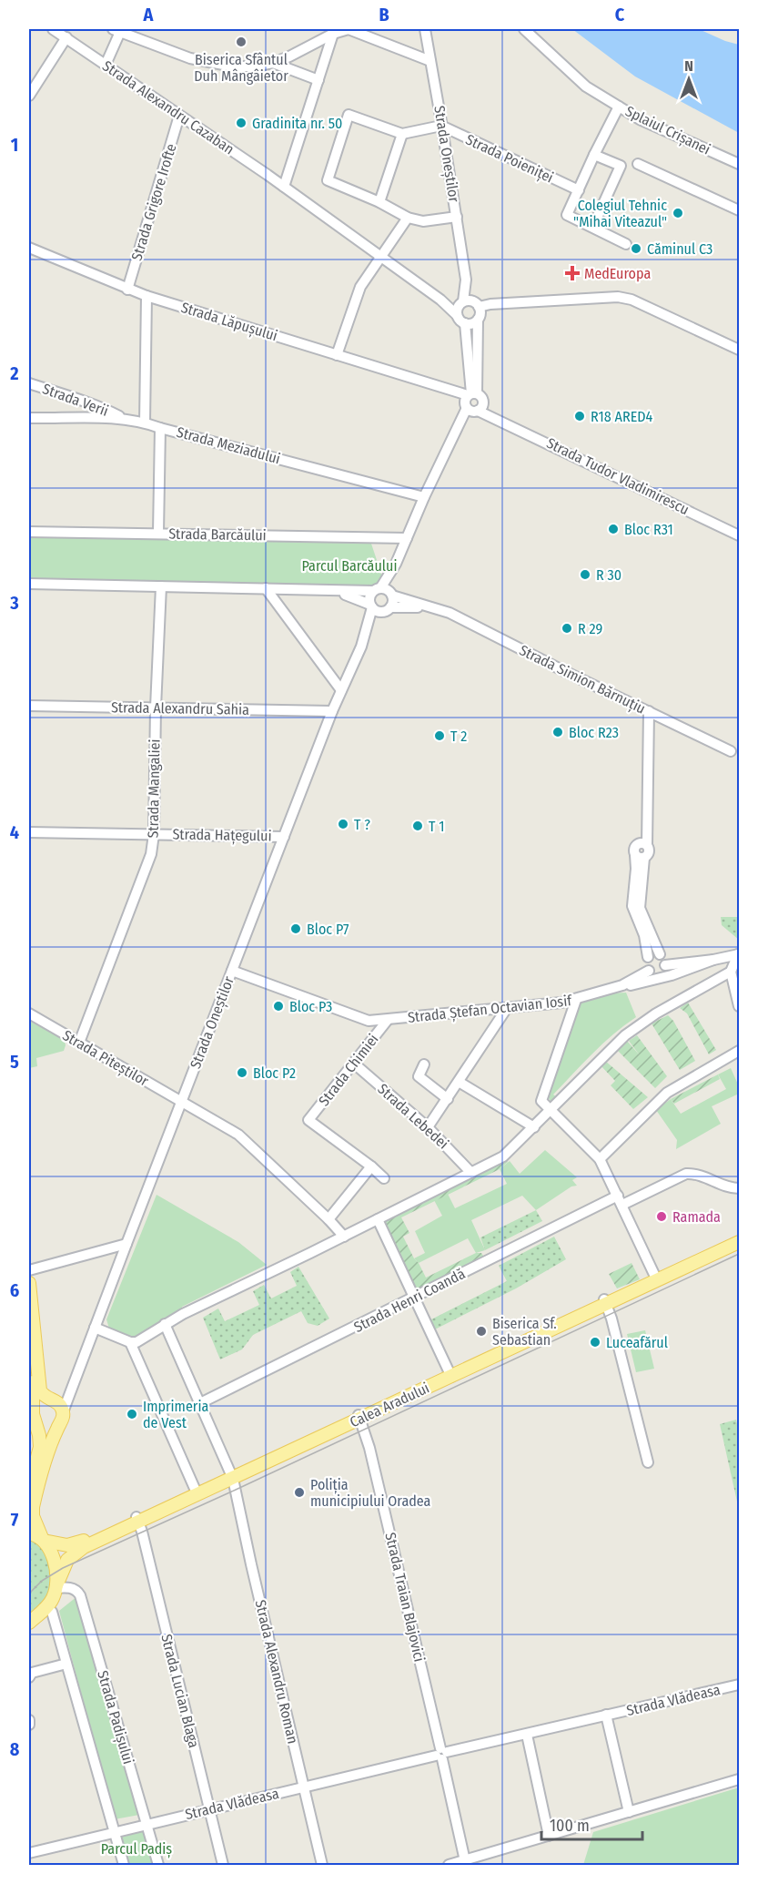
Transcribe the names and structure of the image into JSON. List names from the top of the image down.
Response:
{
  "streets": {
    "main road": ["Calea Aradului"],
    "street": [
      "Strada Alexandru Cazaban",
      "Splaiul Crișanei",
      "Strada Oneștilor",
      "Strada Poieniței",
      "Strada Grigore Irofte",
      "Strada Lăpușului",
      "Strada Verii",
      "Strada Meziadului",
      "Strada Tudor Vladimirescu",
      "Strada Barcăului",
      "Strada Simion Bărnuțiu",
      "Strada Alexandru Sahia",
      "Strada Mangaliei",
      "Strada Hațegului",
      "Strada Ștefan Octavian Iosif",
      "Strada Piteștilor",
      "Strada Chimiei",
      "Strada Lebedei",
      "Strada Henri Coandă",
      "Strada Traian Blajovici",
      "Strada Alexandru Roman",
      "Strada Lucian Blaga",
      "Strada Vlădeasa",
      "Strada Padișului"
    ]
  },
  "crossings": [
    ["Strada Alexandru Cazaban", "Strada Oneștilor"],
    ["Strada Alexandru Cazaban", "Strada Grigore Irofte"],
    ["Strada Oneștilor", "Strada Poieniței"],
    ["Strada Oneștilor", "Strada Simion Bărnuțiu"],
    ["Strada Oneștilor", "Strada Alexandru Sahia"],
    ["Strada Oneștilor", "Strada Hațegului"],
    ["Strada Oneștilor", "Strada Ștefan Octavian Iosif"],
    ["Strada Oneștilor", "Strada Piteștilor"],
    ["Strada Grigore Irofte", "Strada Lăpușului"],
    ["Strada Lăpușului", "Strada Tudor Vladimirescu"],
    ["Strada Verii", "Strada Meziadului"],
    ["Strada Alexandru Sahia", "Strada Mangaliei"],
    ["Strada Mangaliei", "Strada Hațegului"],
    ["Strada Mangaliei", "Strada Piteștilor"],
    ["Strada Ștefan Octavian Iosif", "Strada Chimiei"],
    ["Strada Chimiei", "Strada Lebedei"],
    ["Strada Henri Coandă", "Strada Alexandru Roman"],
    ["Calea Aradului", "Strada Traian Blajovici"],
    ["Calea Aradului", "Strada Alexandru Roman"],
    ["Calea Aradului", "Strada Lucian Blaga"],
    ["Calea Aradului", "Strada Padișului"],
    ["Strada Traian Blajovici", "Strada Vlădeasa"],
    ["Strada Alexandru Roman", "Strada Vlădeasa"],
    ["Strada Lucian Blaga", "Strada Vlădeasa"],
    ["Strada Vlădeasa", "Strada Padișului"]
  ],
  "parks": ["Parcul Barcăului", "Parcul Padiș"],
  "places": {
    "other": [
      "Biserica Sfântul Duh Mângâietor",
      "Gradinita nr. 50",
      "Colegiul Tehnic \"Mihai Viteazul\"",
      "Căminul C3",
      "R18 ARED4",
      "Bloc R31",
      "R 30",
      "R 29",
      "Bloc R23",
      "T 2",
      "T ?",
      "T 1",
      "Bloc P7",
      "Bloc P3",
      "Bloc P2",
      "Ramada",
      "Biserica Sf. Sebastian",
      "Luceafărul",
      "Imprimeria de Vest",
      "Poliția municipiului Oradea"
    ],
    "health": ["MedEuropa"]
  },
  "scale_bar": "100 m",
  "north": "top",
  "grid": {
    "columns": ["A", "B", "C"],
    "rows": [
      "1",
      "2",
      "3",
      "4",
      "5",
      "6",
      "7",
      "8"
    ]
  }
}
